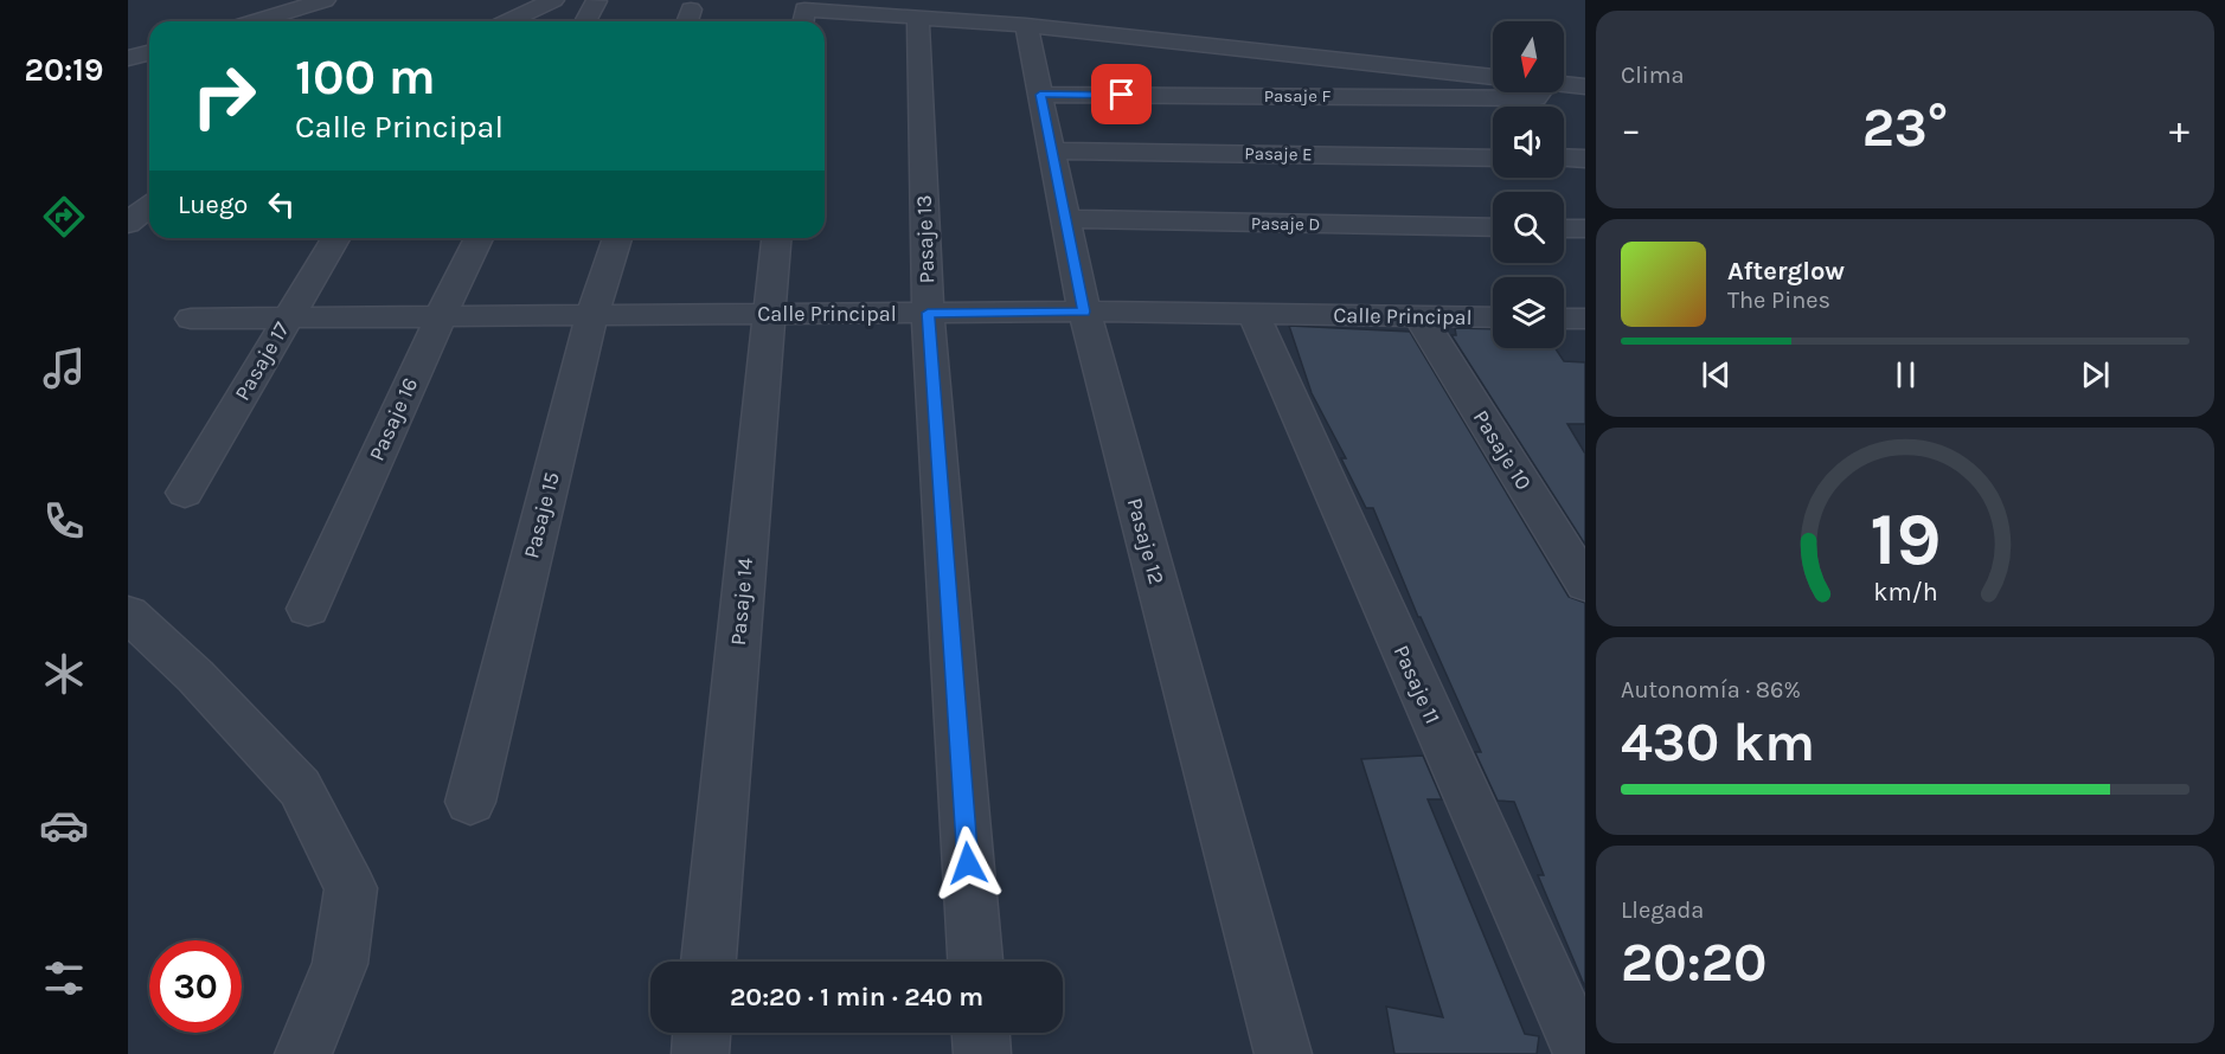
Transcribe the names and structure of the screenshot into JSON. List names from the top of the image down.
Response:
{
  "streets": {
    "street": [
      "Pasaje F",
      "Pasaje E",
      "Pasaje D",
      "Pasaje 13",
      "Calle Principal",
      "Pasaje 17",
      "Pasaje 16",
      "Pasaje 10",
      "Pasaje 15",
      "Pasaje 12",
      "Pasaje 14",
      "Pasaje 11"
    ]
  },
  "crossings": [
    ["Pasaje F", "Pasaje 12"],
    ["Pasaje E", "Pasaje 12"],
    ["Pasaje D", "Pasaje 12"],
    ["Pasaje 13", "Calle Principal"],
    ["Calle Principal", "Pasaje 17"],
    ["Calle Principal", "Pasaje 16"],
    ["Calle Principal", "Pasaje 10"],
    ["Calle Principal", "Pasaje 15"],
    ["Calle Principal", "Pasaje 12"],
    ["Calle Principal", "Pasaje 14"],
    ["Calle Principal", "Pasaje 11"]
  ],
  "north": "bottom",
  "page": {
    "tabs": "20:19",
    "tile": [
      "Clima",
      ["Autonomía · 86%", "430 km"],
      ["Llegada", "20:20"]
    ],
    "turn": ["100 m", "Calle Principal"],
    "heat": ["−", "23°", "+"],
    "then": "Luego",
    "song": ["Afterglow", "The Pines"],
    "limit": "30",
    "trip": "20:20 · 1 min · 240 m",
    "gauge": ["19", "km/h"]
  }
}
